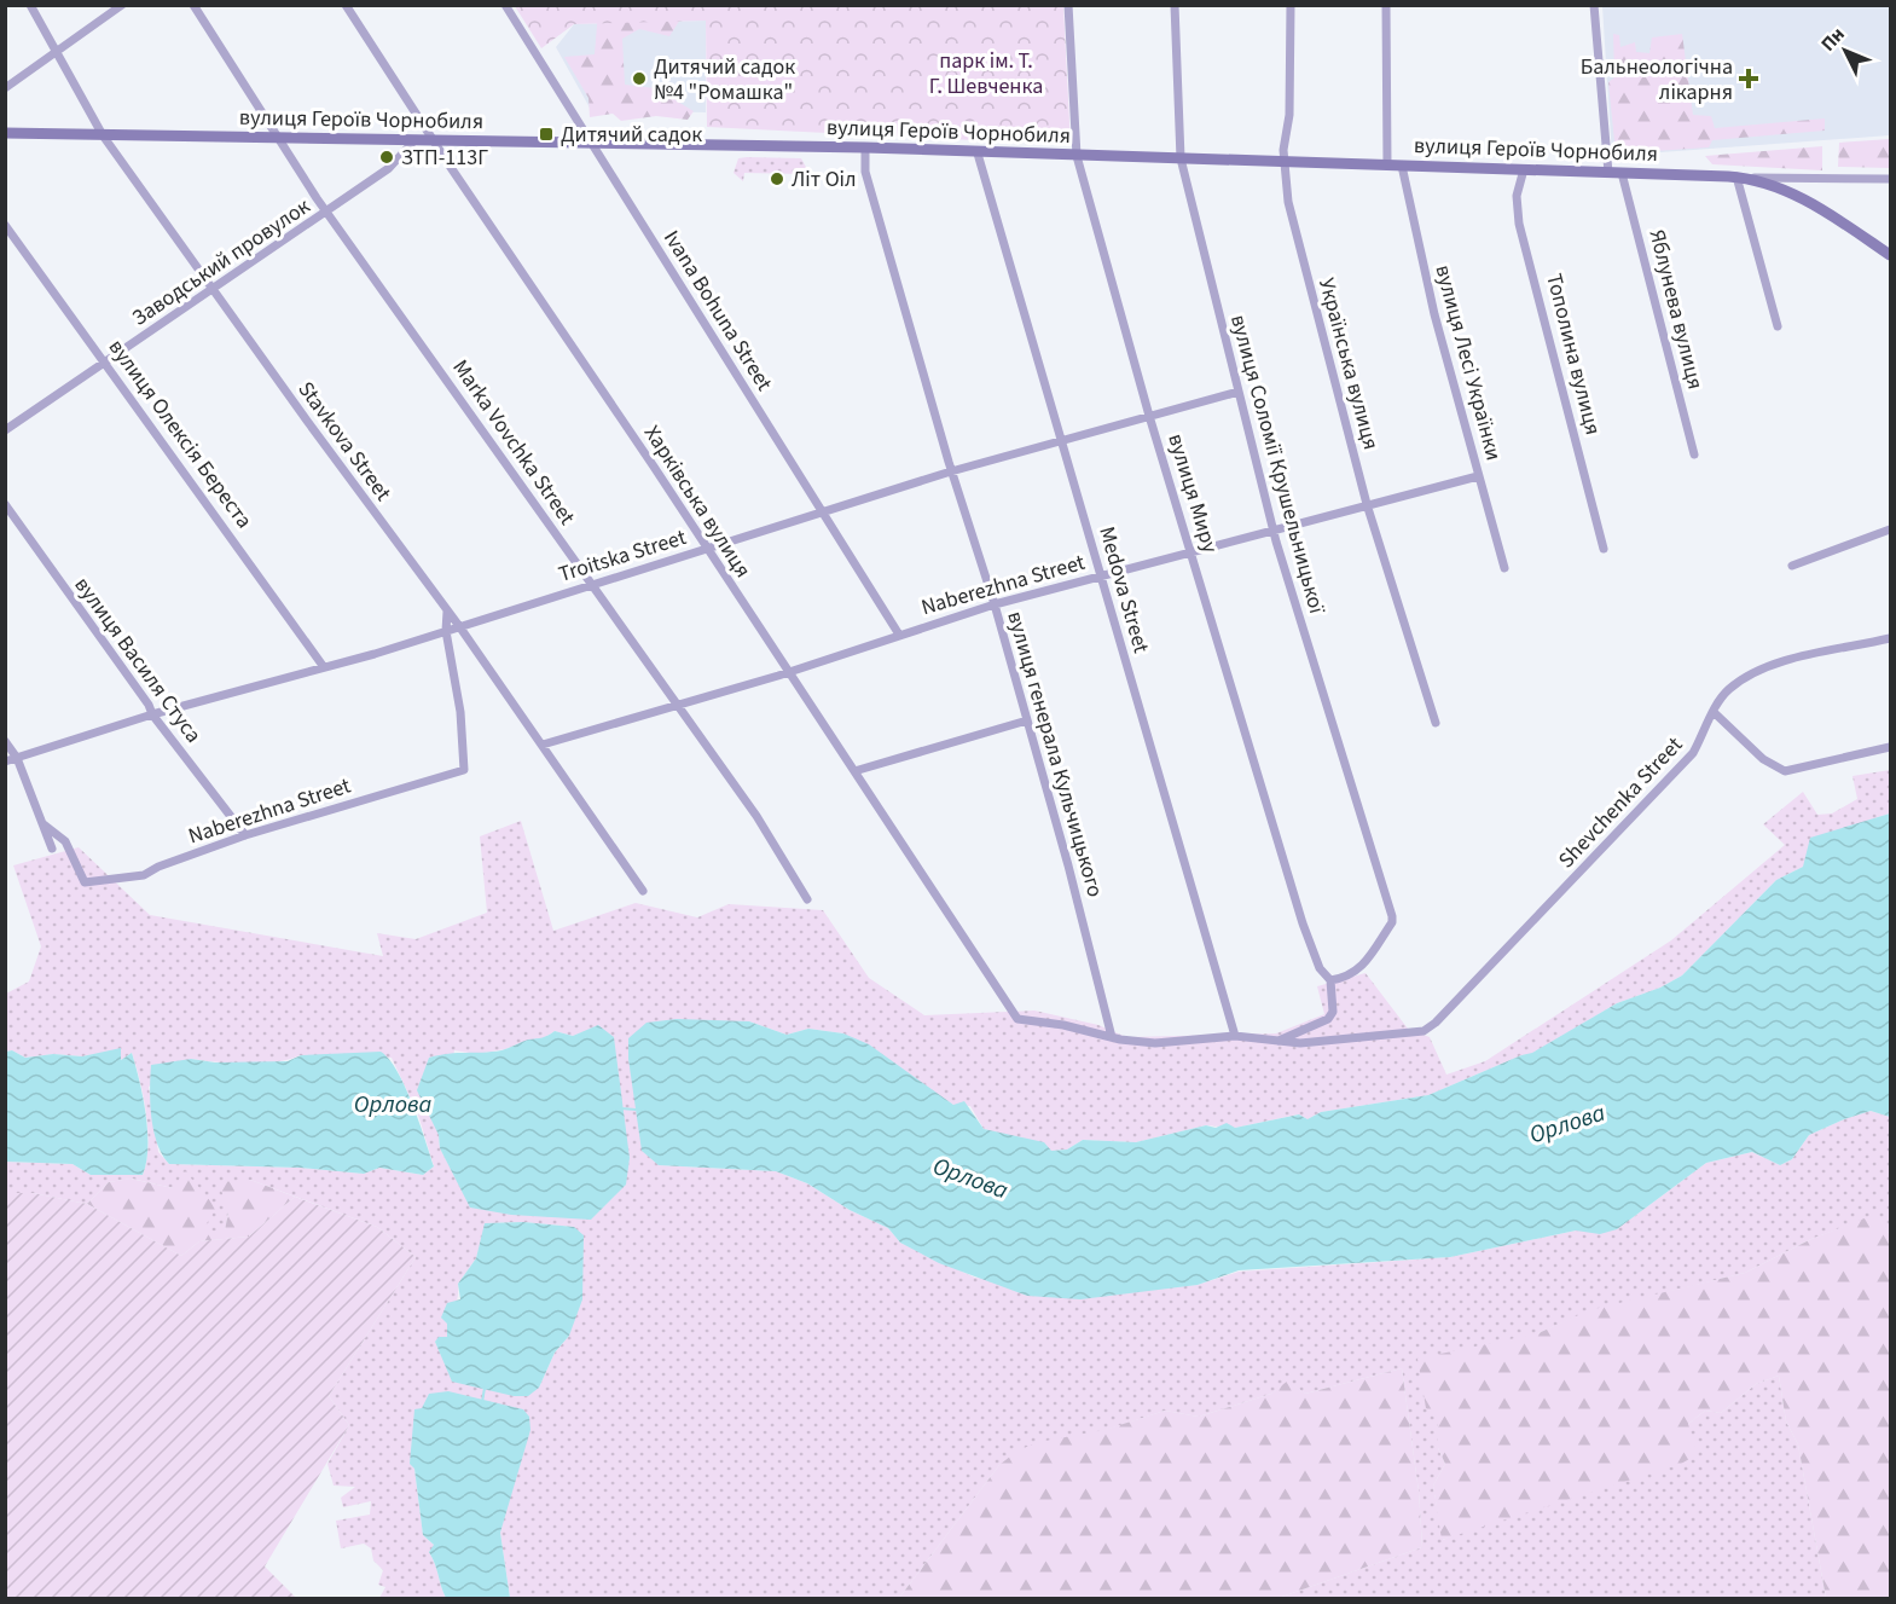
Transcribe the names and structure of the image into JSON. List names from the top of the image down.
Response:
{
  "streets": {
    "street": [
      "вулиця Героїв Чорнобиля",
      "Заводський провулок",
      "Яблунева вулиця",
      "Ivana Bohuna Street",
      "Тополина вулиця",
      "вулиця Лесі Українки",
      "Українська вулиця",
      "вулиця Олексія Береста",
      "Stavkova Street",
      "Marka Vovchka Street",
      "вулиця Соломії Крушельницької",
      "вулиця Миру",
      "Харківська вулиця",
      "Troitska Street",
      "Naberezhna Street",
      "Medova Street",
      "вулиця Василя Стуса",
      "вулиця генерала Кульчицького",
      "Shevchenka Street"
    ]
  },
  "crossings": [
    ["вулиця Героїв Чорнобиля", "Заводський провулок"],
    ["вулиця Героїв Чорнобиля", "Яблунева вулиця"],
    ["вулиця Героїв Чорнобиля", "Ivana Bohuna Street"],
    ["вулиця Героїв Чорнобиля", "Тополина вулиця"],
    ["вулиця Героїв Чорнобиля", "вулиця Лесі Українки"],
    ["вулиця Героїв Чорнобиля", "Українська вулиця"],
    ["вулиця Героїв Чорнобиля", "Stavkova Street"],
    ["вулиця Героїв Чорнобиля", "Marka Vovchka Street"],
    ["вулиця Героїв Чорнобиля", "вулиця Соломії Крушельницької"],
    ["вулиця Героїв Чорнобиля", "вулиця Миру"],
    ["вулиця Героїв Чорнобиля", "Харківська вулиця"],
    ["вулиця Героїв Чорнобиля", "Medova Street"],
    ["вулиця Героїв Чорнобиля", "вулиця генерала Кульчицького"],
    ["Заводський провулок", "вулиця Олексія Береста"],
    ["Заводський провулок", "Stavkova Street"],
    ["Заводський провулок", "Marka Vovchka Street"],
    ["Ivana Bohuna Street", "Troitska Street"],
    ["Ivana Bohuna Street", "Naberezhna Street"],
    ["вулиця Лесі Українки", "Naberezhna Street"],
    ["Українська вулиця", "Naberezhna Street"],
    ["вулиця Олексія Береста", "Troitska Street"],
    ["Stavkova Street", "Troitska Street"],
    ["Stavkova Street", "Naberezhna Street"],
    ["Marka Vovchka Street", "Troitska Street"],
    ["Marka Vovchka Street", "Naberezhna Street"],
    ["вулиця Соломії Крушельницької", "вулиця Миру"],
    ["вулиця Соломії Крушельницької", "Troitska Street"],
    ["вулиця Соломії Крушельницької", "Naberezhna Street"],
    ["вулиця Миру", "Troitska Street"],
    ["вулиця Миру", "Naberezhna Street"],
    ["Харківська вулиця", "Troitska Street"],
    ["Харківська вулиця", "Naberezhna Street"],
    ["Харківська вулиця", "вулиця генерала Кульчицького"],
    ["Troitska Street", "Naberezhna Street"],
    ["Troitska Street", "Medova Street"],
    ["Troitska Street", "вулиця Василя Стуса"],
    ["Troitska Street", "вулиця генерала Кульчицького"],
    ["Naberezhna Street", "Medova Street"],
    ["Naberezhna Street", "вулиця Василя Стуса"],
    ["Naberezhna Street", "вулиця генерала Кульчицького"]
  ],
  "water": ["Орлова"],
  "parks": ["парк ім. Т. Г. Шевченка"],
  "places": {
    "other": ["Дитячий садок №4 \"Ромашка\"", "ЗТП-113Г", "Літ Оіл"],
    "health": ["Бальнеологічна лікарня"],
    "transit": ["Дитячий садок"]
  },
  "north": "top left"
}
